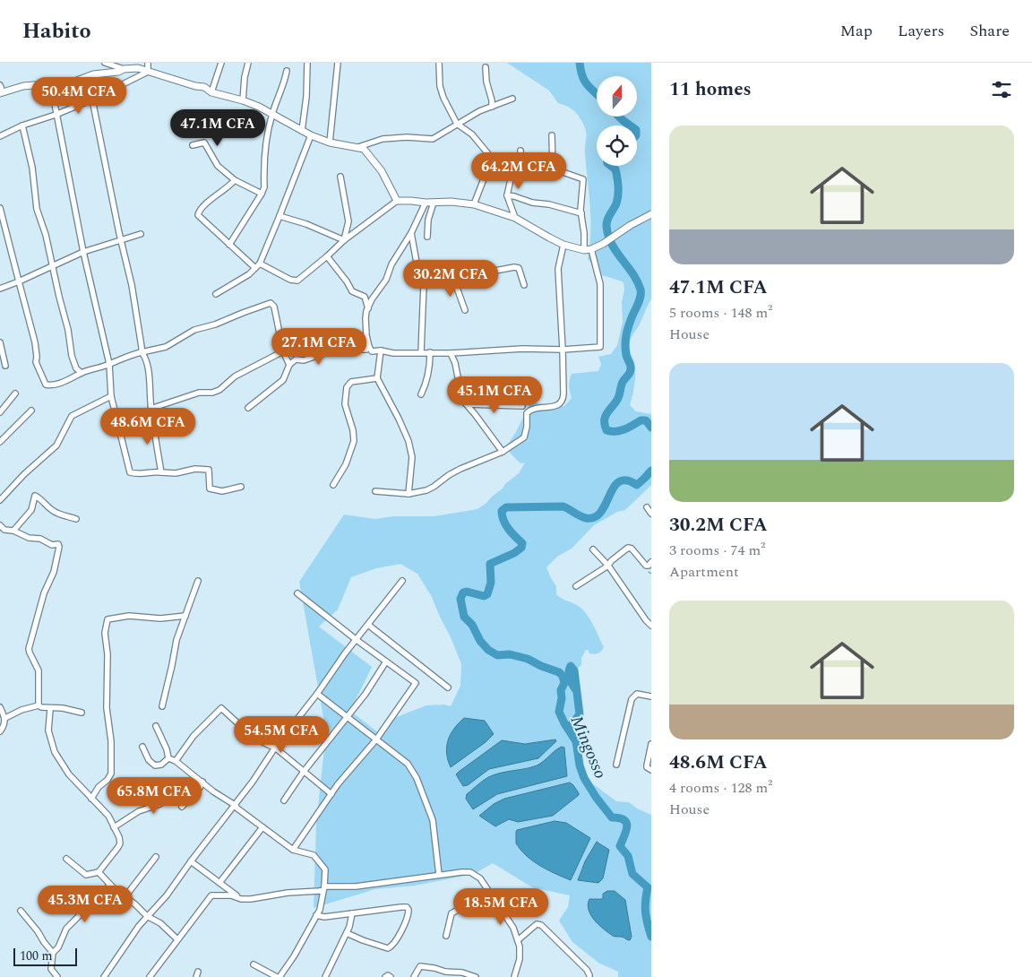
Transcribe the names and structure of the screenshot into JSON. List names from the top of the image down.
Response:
{
  "water": ["Mingosso"],
  "scale_bar": "100 m",
  "north": "top",
  "page": {
    "header": "Habito",
    "nav": ["Map", "Layers", "Share"],
    "heading": "11 homes",
    "price": [
      "50.4M CFA",
      "47.1M CFA",
      "64.2M CFA",
      "30.2M CFA",
      "27.1M CFA",
      "45.1M CFA",
      "48.6M CFA",
      "54.5M CFA",
      "65.8M CFA",
      "45.3M CFA",
      "18.5M CFA"
    ],
    "list": [
      {
        "name": "47.1M CFA",
        "note": "5 rooms · 148 m² · House"
      },
      {
        "name": "30.2M CFA",
        "note": "3 rooms · 74 m² · Apartment"
      },
      {
        "name": "48.6M CFA",
        "note": "4 rooms · 128 m² · House"
      }
    ],
    "scale": "100 m"
  }
}
